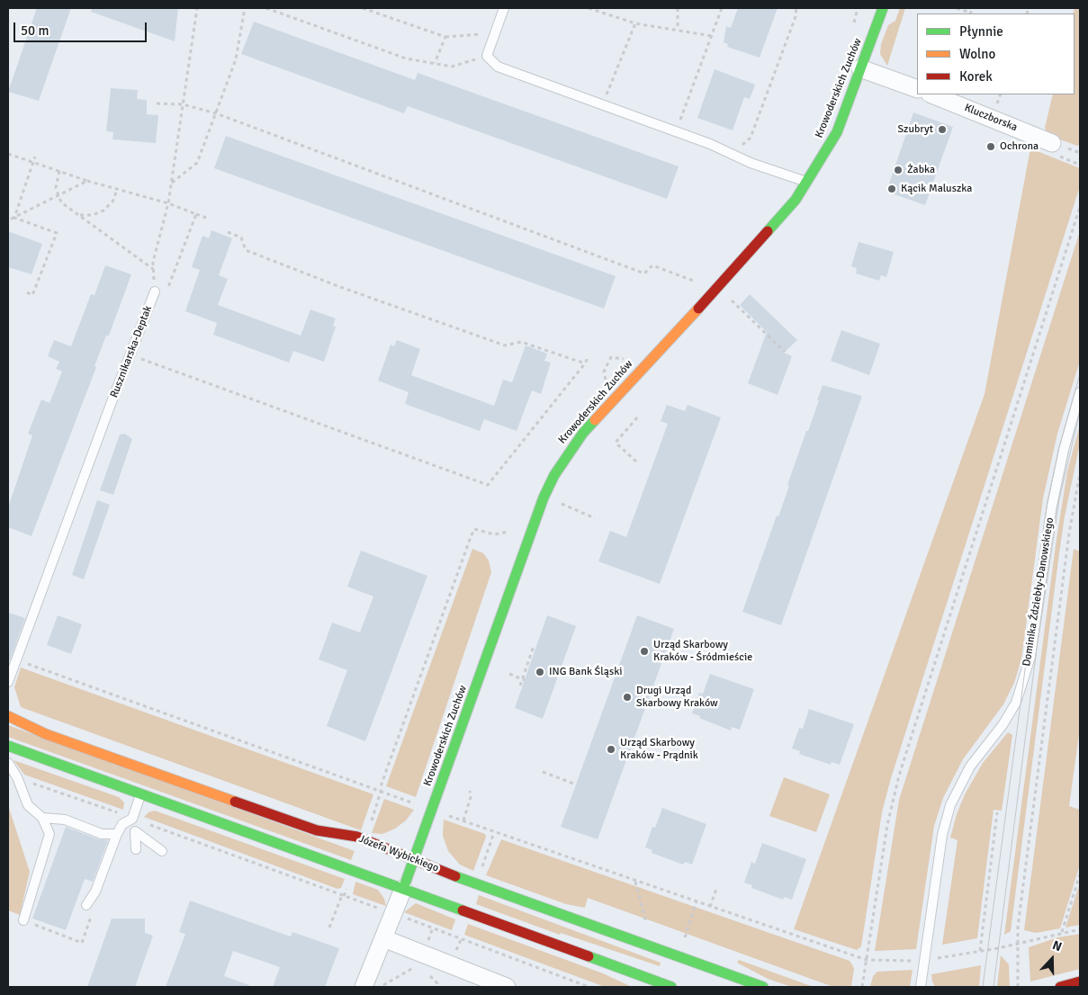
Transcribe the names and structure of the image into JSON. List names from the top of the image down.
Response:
{
  "streets": {
    "street": ["Krowoderskich Zuchów", "Kluczborska", "Józefa Wybickiego"],
    "lane": ["Rusznikarska-Deptak", "Dominika Ździebły-Danowskiego"]
  },
  "crossings": [
    ["Krowoderskich Zuchów", "Józefa Wybickiego"]
  ],
  "places": [
    "Szubryt",
    "Ochrona",
    "Żabka",
    "Kącik Maluszka",
    "Urząd Skarbowy Kraków - Śródmieście",
    "ING Bank Śląski",
    "Drugi Urząd Skarbowy Kraków",
    "Urząd Skarbowy Kraków - Prądnik"
  ],
  "legend": ["Płynnie", "Wolno", "Korek"],
  "scale_bar": "50 m",
  "north": "top"
}
